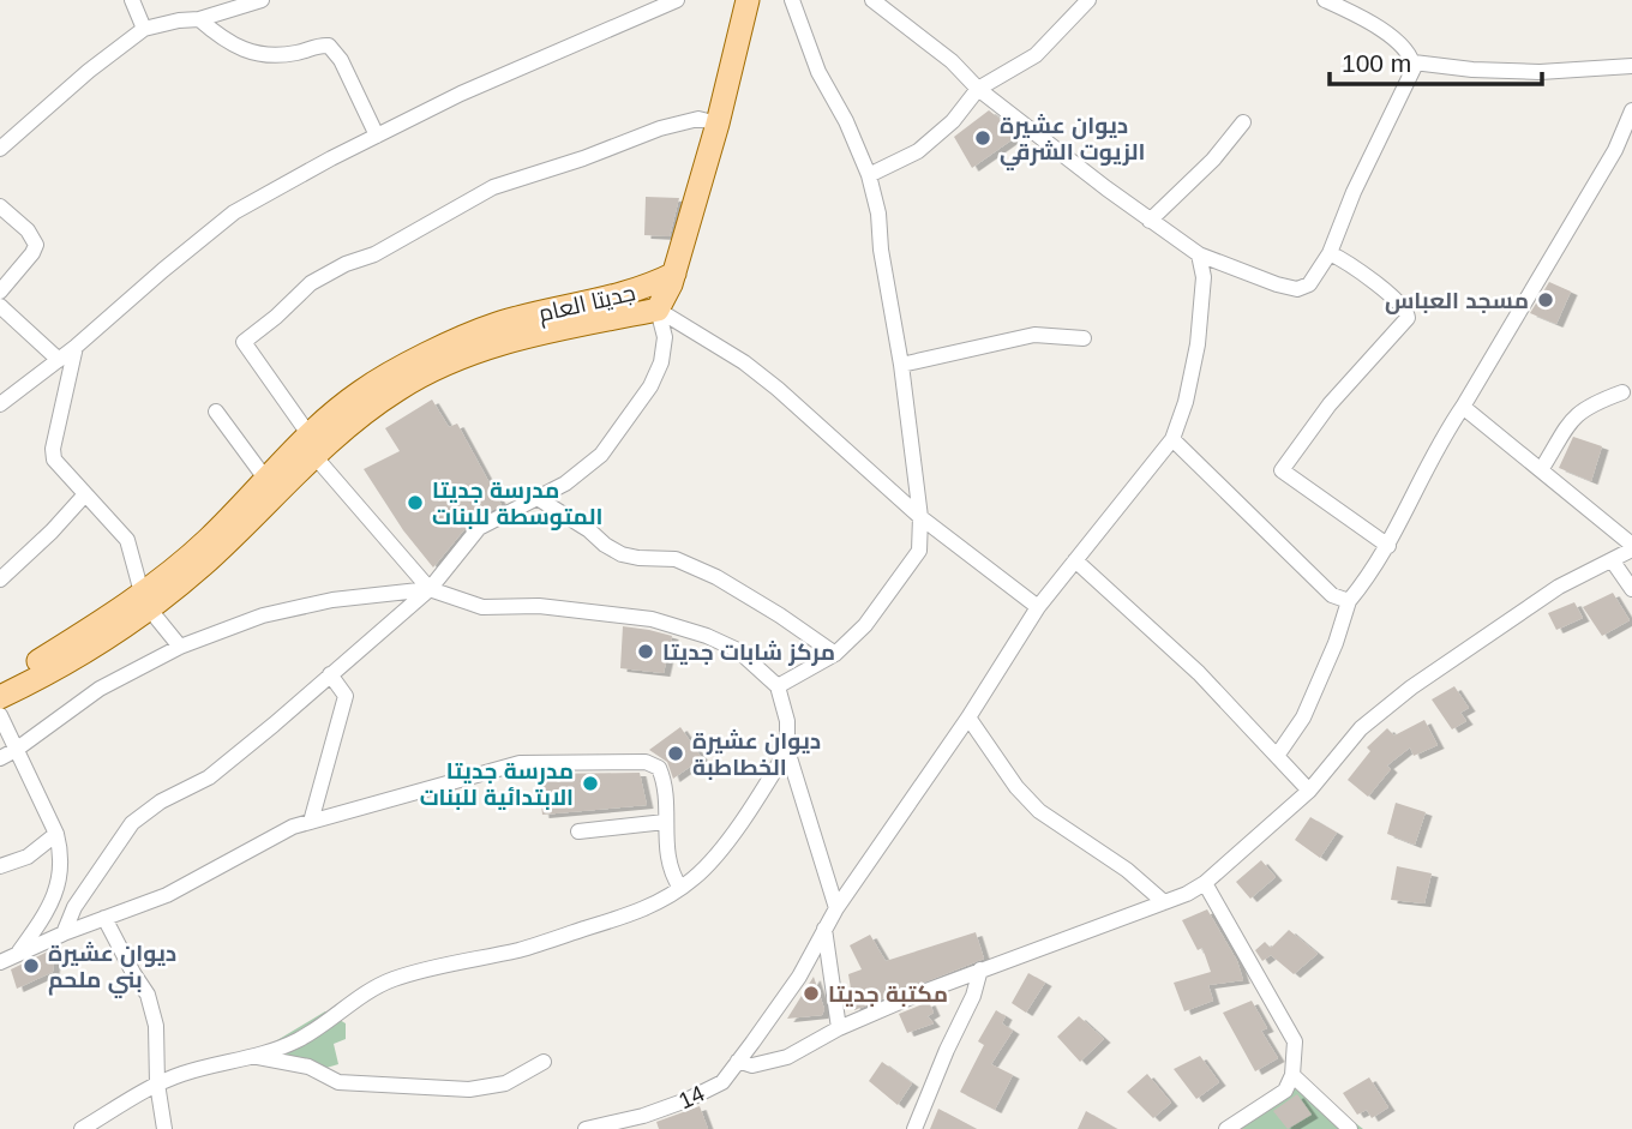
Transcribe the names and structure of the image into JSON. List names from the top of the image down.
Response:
{
  "streets": {
    "main road": ["جديتا العام"],
    "street": ["14"]
  },
  "places": [
    "ديوان عشيرة الزيوت الشرقي",
    "مسجد العباس",
    "مدرسة جديتا المتوسطة للبنات",
    "مركز شابات جديتا",
    "ديوان عشيرة الخطاطبة",
    "مدرسة جديتا الابتدائية للبنات",
    "ديوان عشيرة بني ملحم",
    "مكتبة جديتا"
  ],
  "scale_bar": "100 m"
}
